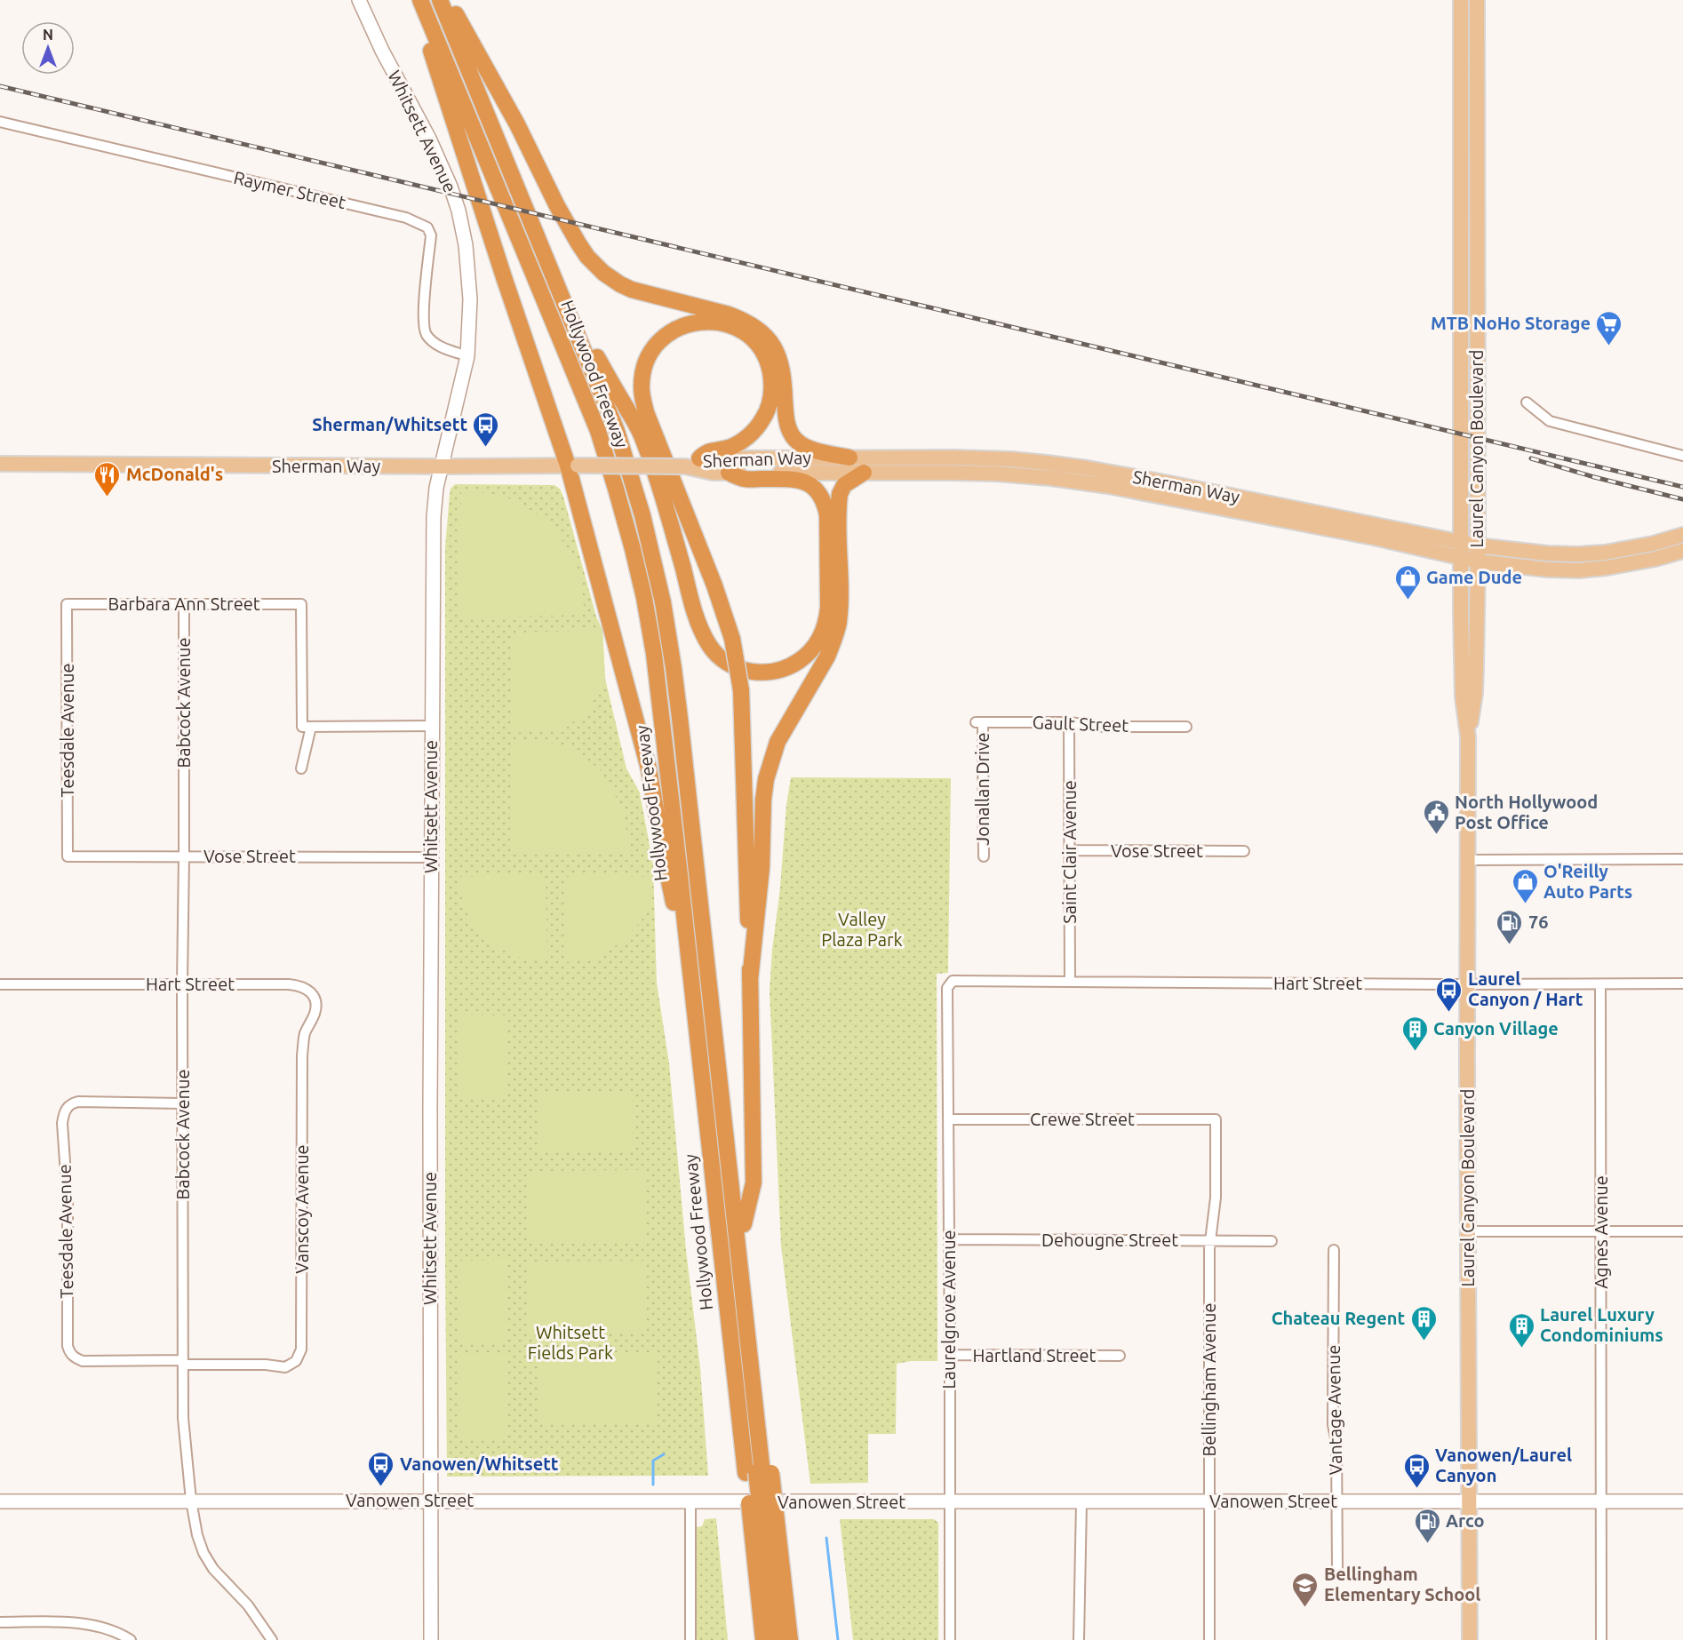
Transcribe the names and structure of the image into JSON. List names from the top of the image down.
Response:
{
  "streets": {
    "highway": ["Hollywood Freeway"],
    "main road": [
      "Whitsett Avenue",
      "Laurel Canyon Boulevard",
      "Sherman Way",
      "Vanowen Street"
    ],
    "street": [
      "Raymer Street",
      "Barbara Ann Street",
      "Babcock Avenue",
      "Gault Street",
      "Teesdale Avenue",
      "Jonallan Drive",
      "Vose Street",
      "Saint Clair Avenue",
      "Hart Street",
      "Crewe Street",
      "Vanscoy Avenue",
      "Agnes Avenue",
      "Dehougne Street",
      "Laurelgrove Avenue",
      "Hartland Street",
      "Bellingham Avenue",
      "Vantage Avenue"
    ]
  },
  "crossings": [
    ["Whitsett Avenue", "Raymer Street"],
    ["Whitsett Avenue", "Sherman Way"],
    ["Whitsett Avenue", "Vose Street"],
    ["Whitsett Avenue", "Vanowen Street"],
    ["Laurel Canyon Boulevard", "Sherman Way"],
    ["Laurel Canyon Boulevard", "Hart Street"],
    ["Laurel Canyon Boulevard", "Vanowen Street"],
    ["Barbara Ann Street", "Babcock Avenue"],
    ["Barbara Ann Street", "Teesdale Avenue"],
    ["Babcock Avenue", "Teesdale Avenue"],
    ["Babcock Avenue", "Vose Street"],
    ["Babcock Avenue", "Hart Street"],
    ["Babcock Avenue", "Vanscoy Avenue"],
    ["Babcock Avenue", "Vanowen Street"],
    ["Gault Street", "Jonallan Drive"],
    ["Gault Street", "Saint Clair Avenue"],
    ["Teesdale Avenue", "Vose Street"],
    ["Teesdale Avenue", "Vanscoy Avenue"],
    ["Vose Street", "Saint Clair Avenue"],
    ["Saint Clair Avenue", "Hart Street"],
    ["Hart Street", "Vanscoy Avenue"],
    ["Hart Street", "Agnes Avenue"],
    ["Hart Street", "Laurelgrove Avenue"],
    ["Crewe Street", "Laurelgrove Avenue"],
    ["Crewe Street", "Bellingham Avenue"],
    ["Agnes Avenue", "Vanowen Street"],
    ["Dehougne Street", "Laurelgrove Avenue"],
    ["Dehougne Street", "Bellingham Avenue"],
    ["Laurelgrove Avenue", "Hartland Street"],
    ["Laurelgrove Avenue", "Vanowen Street"],
    ["Bellingham Avenue", "Vanowen Street"],
    ["Vantage Avenue", "Vanowen Street"]
  ],
  "parks": ["Valley Plaza Park", "Whitsett Fields Park"],
  "places": {
    "supermarket": ["MTB NoHo Storage"],
    "bus stop": [
      "Sherman/Whitsett",
      "Laurel Canyon / Hart",
      "Vanowen/Whitsett",
      "Vanowen/Laurel Canyon"
    ],
    "restaurant": ["McDonald's"],
    "shop": ["Game Dude", "O'Reilly Auto Parts"],
    "public building": ["North Hollywood Post Office"],
    "fuel station": ["76", "Arco"],
    "building": ["Canyon Village", "Chateau Regent", "Laurel Luxury Condominiums"],
    "school or university": ["Bellingham Elementary School"]
  },
  "north": "top"
}
